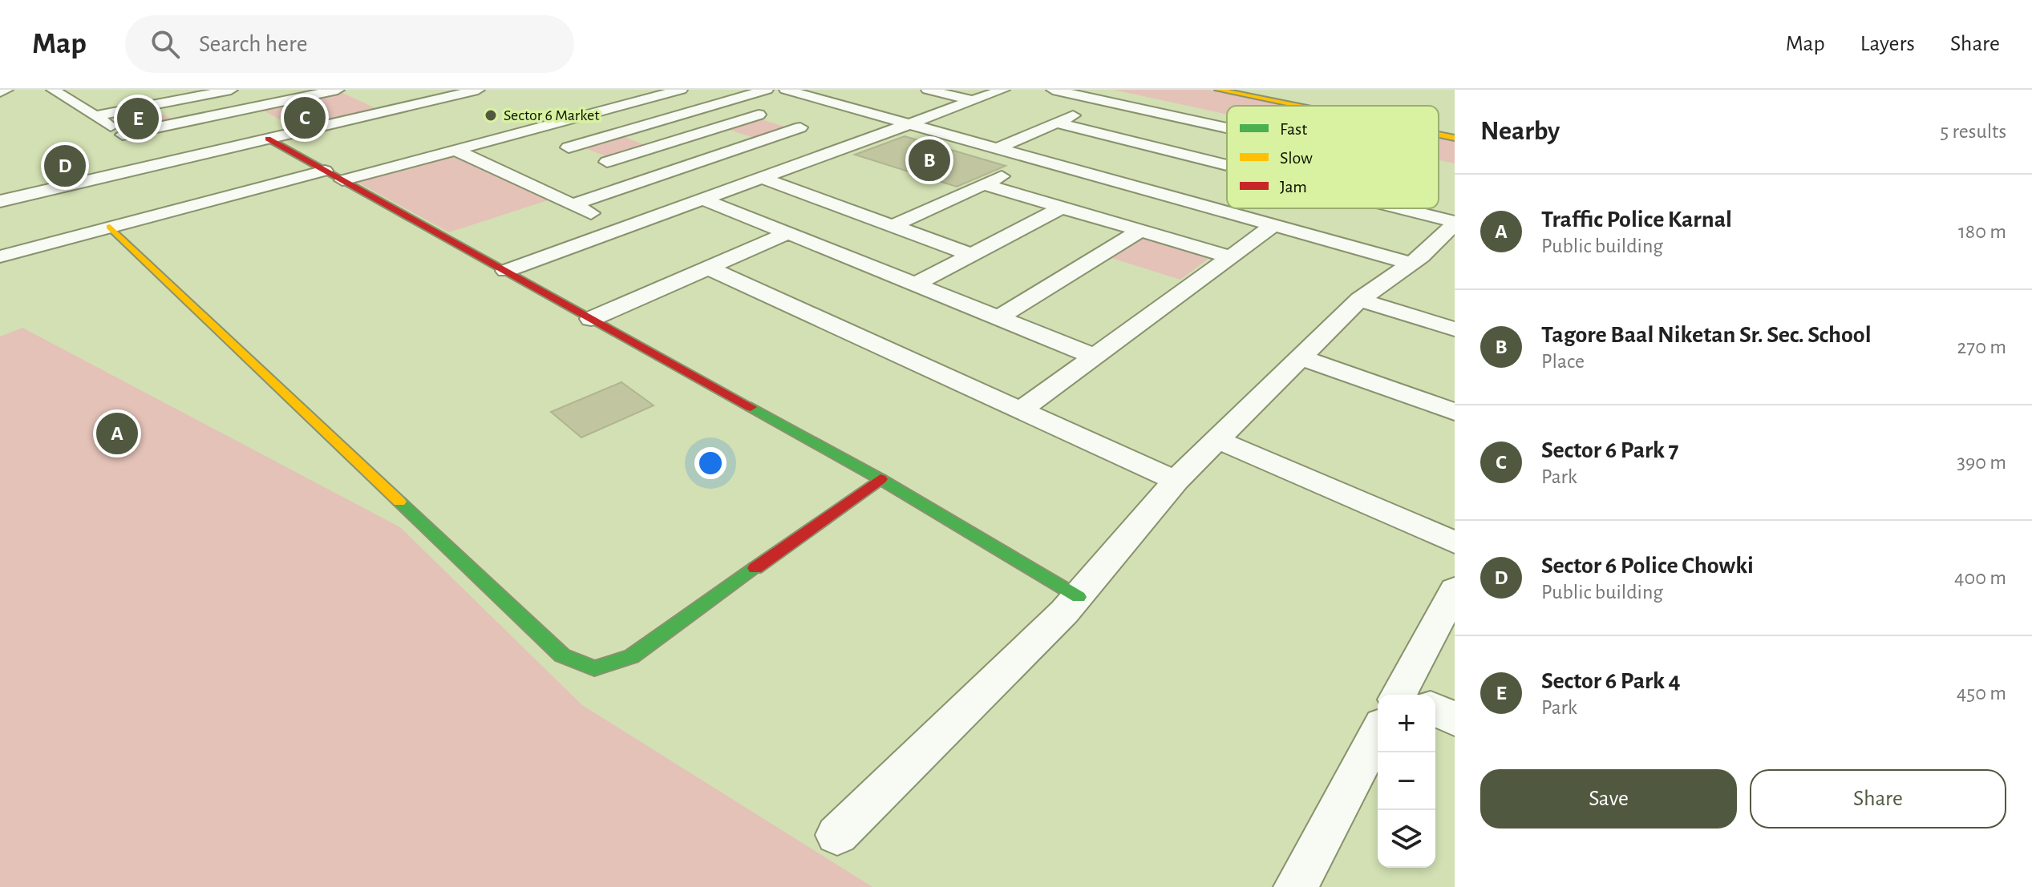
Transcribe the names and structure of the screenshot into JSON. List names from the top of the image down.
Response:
{
  "places": ["Sector 6 Market"],
  "legend": ["Fast", "Slow", "Jam"],
  "page": {
    "header": "Map",
    "search": "Search here",
    "nav": ["Map", "Layers", "Share"],
    "heading": ["Nearby", "5 results"],
    "pins": [
      "C",
      "E",
      "B",
      "D",
      "A"
    ],
    "list": [
      {
        "mark": "A",
        "name": "Traffic Police Karnal",
        "note": "Public building",
        "value": "180 m"
      },
      {
        "mark": "B",
        "name": "Tagore Baal Niketan Sr. Sec. School",
        "note": "Place",
        "value": "270 m"
      },
      {
        "mark": "C",
        "name": "Sector 6 Park 7",
        "note": "Park",
        "value": "390 m"
      },
      {
        "mark": "D",
        "name": "Sector 6 Police Chowki",
        "note": "Public building",
        "value": "400 m"
      },
      {
        "mark": "E",
        "name": "Sector 6 Park 4",
        "note": "Park",
        "value": "450 m"
      }
    ],
    "map_buttons": ["+", "−"],
    "buttons": ["Save", "Share"]
  }
}
